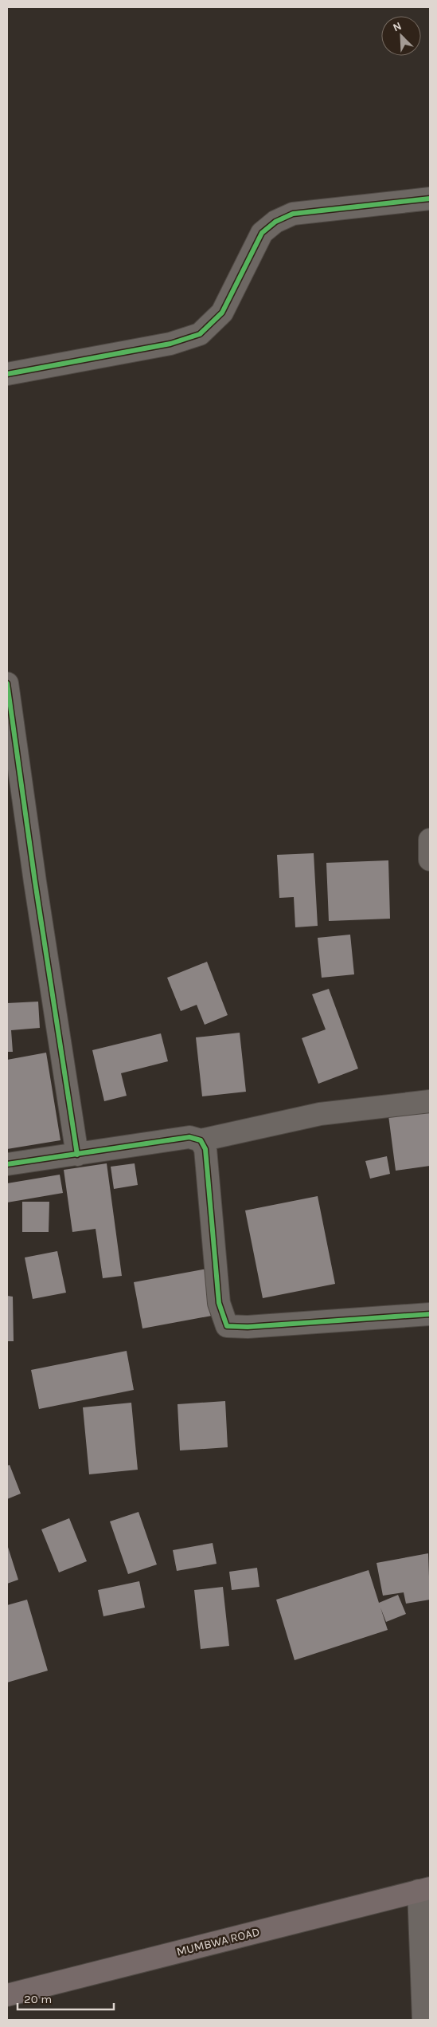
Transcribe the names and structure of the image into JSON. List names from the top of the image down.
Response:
{
  "streets": {
    "main road": ["MUMBWA ROAD"]
  },
  "scale_bar": "20 m",
  "north": "top left"
}
